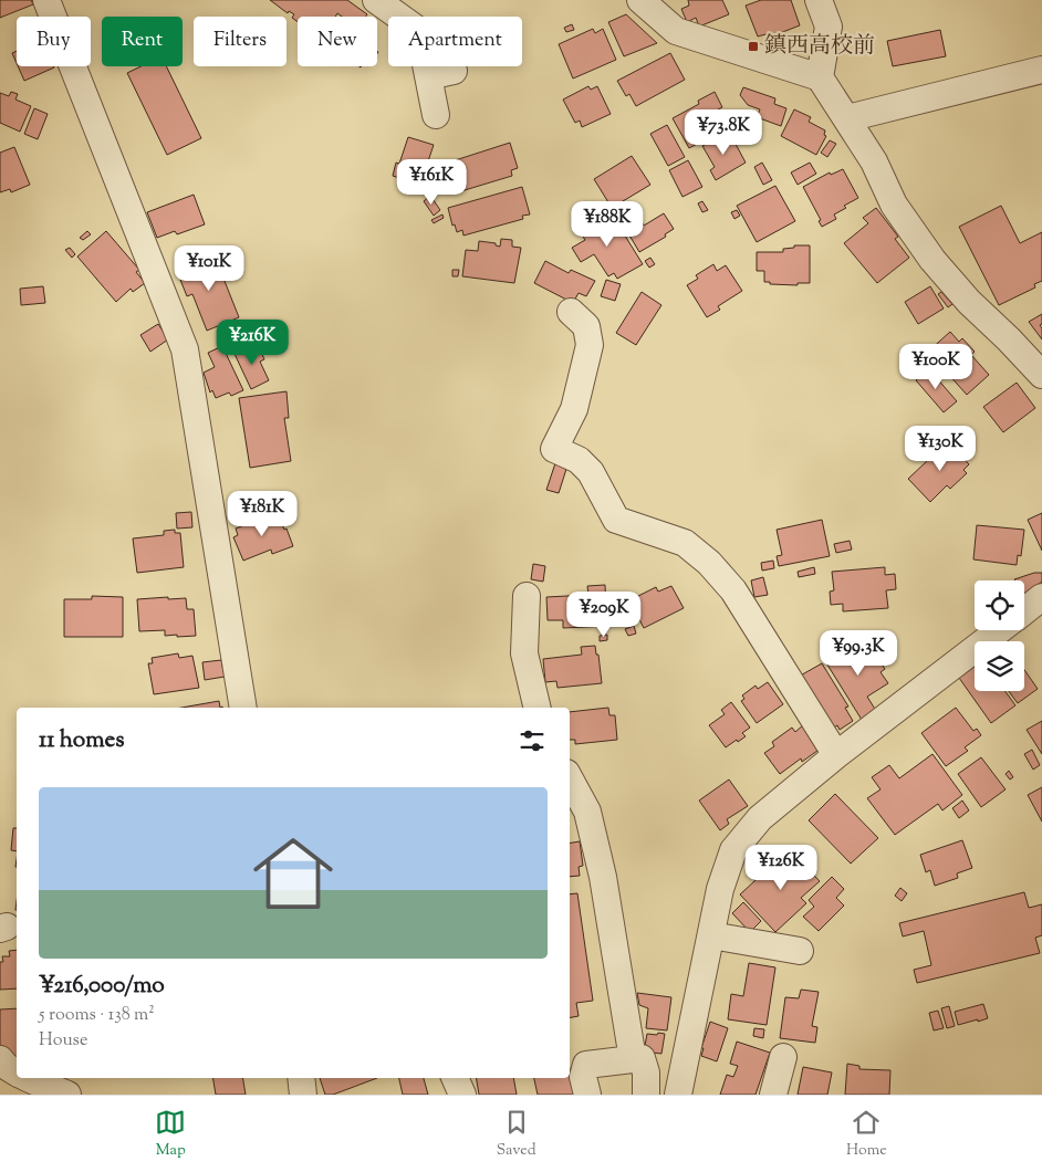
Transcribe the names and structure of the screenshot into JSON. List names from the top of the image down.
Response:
{
  "places": {
    "transit": ["鎮西高校前"]
  },
  "page": {
    "chip": [
      "Buy",
      "Rent",
      "Filters",
      "New",
      "Apartment"
    ],
    "price": [
      "¥73.8K",
      "¥161K",
      "¥188K",
      "¥101K",
      "¥216K",
      "¥100K",
      "¥130K",
      "¥181K",
      "¥209K",
      "¥99.3K",
      "¥126K"
    ],
    "heading": "11 homes",
    "list": [
      {
        "name": "¥216,000/mo",
        "note": "5 rooms · 138 m² · House"
      }
    ],
    "tabs": ["Map", "Saved", "Home"]
  }
}
